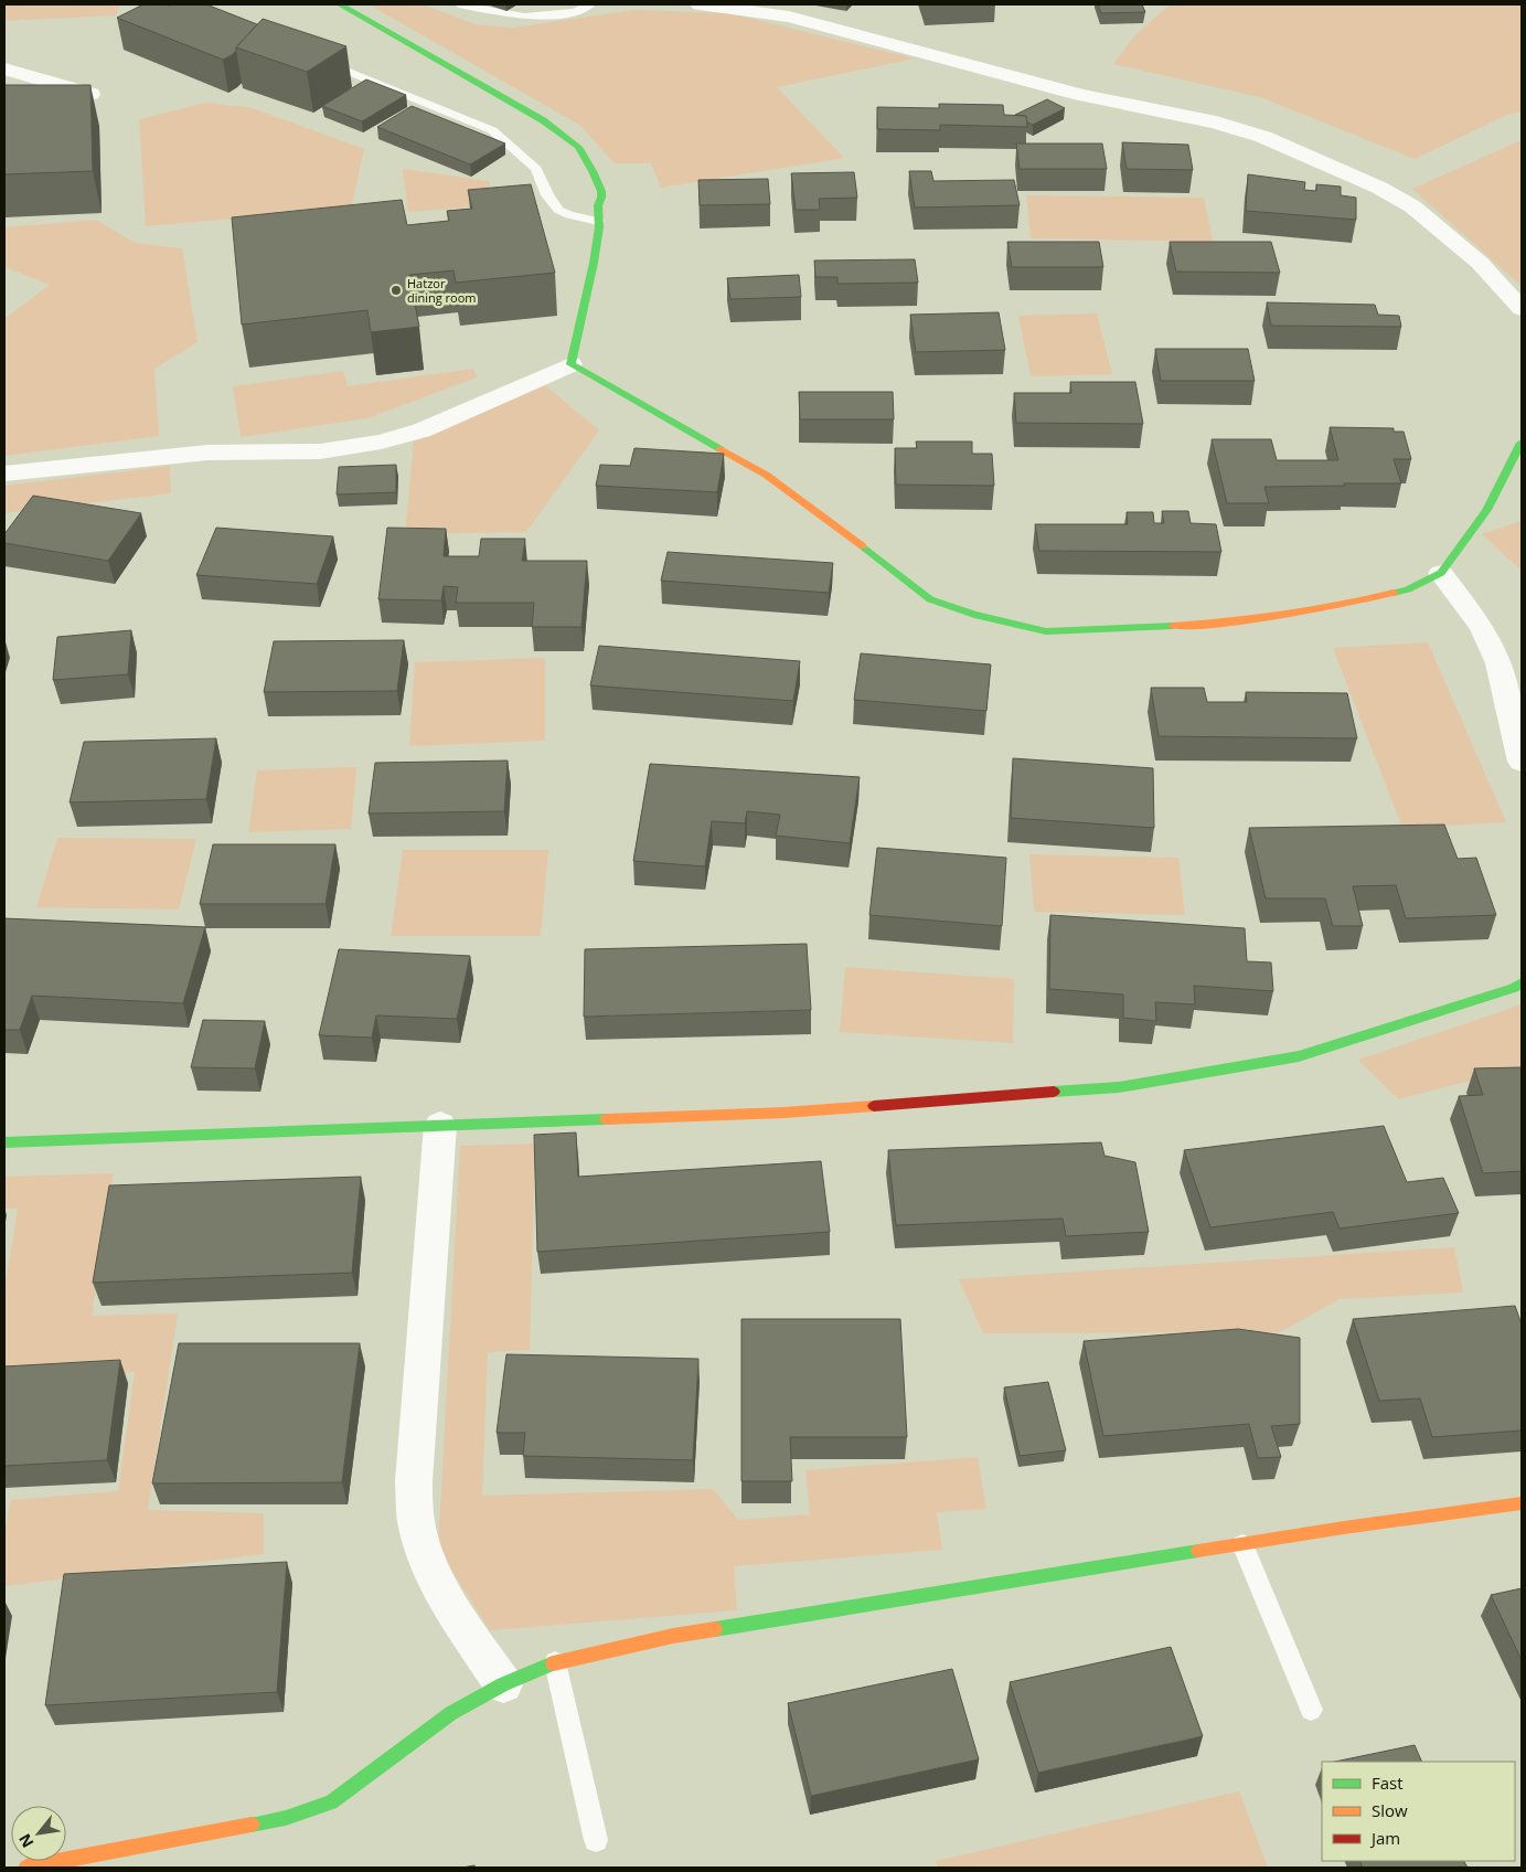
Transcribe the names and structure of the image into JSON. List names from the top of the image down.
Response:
{
  "places": ["Hatzor dining room"],
  "legend": ["Fast", "Slow", "Jam"],
  "north": "bottom left"
}
